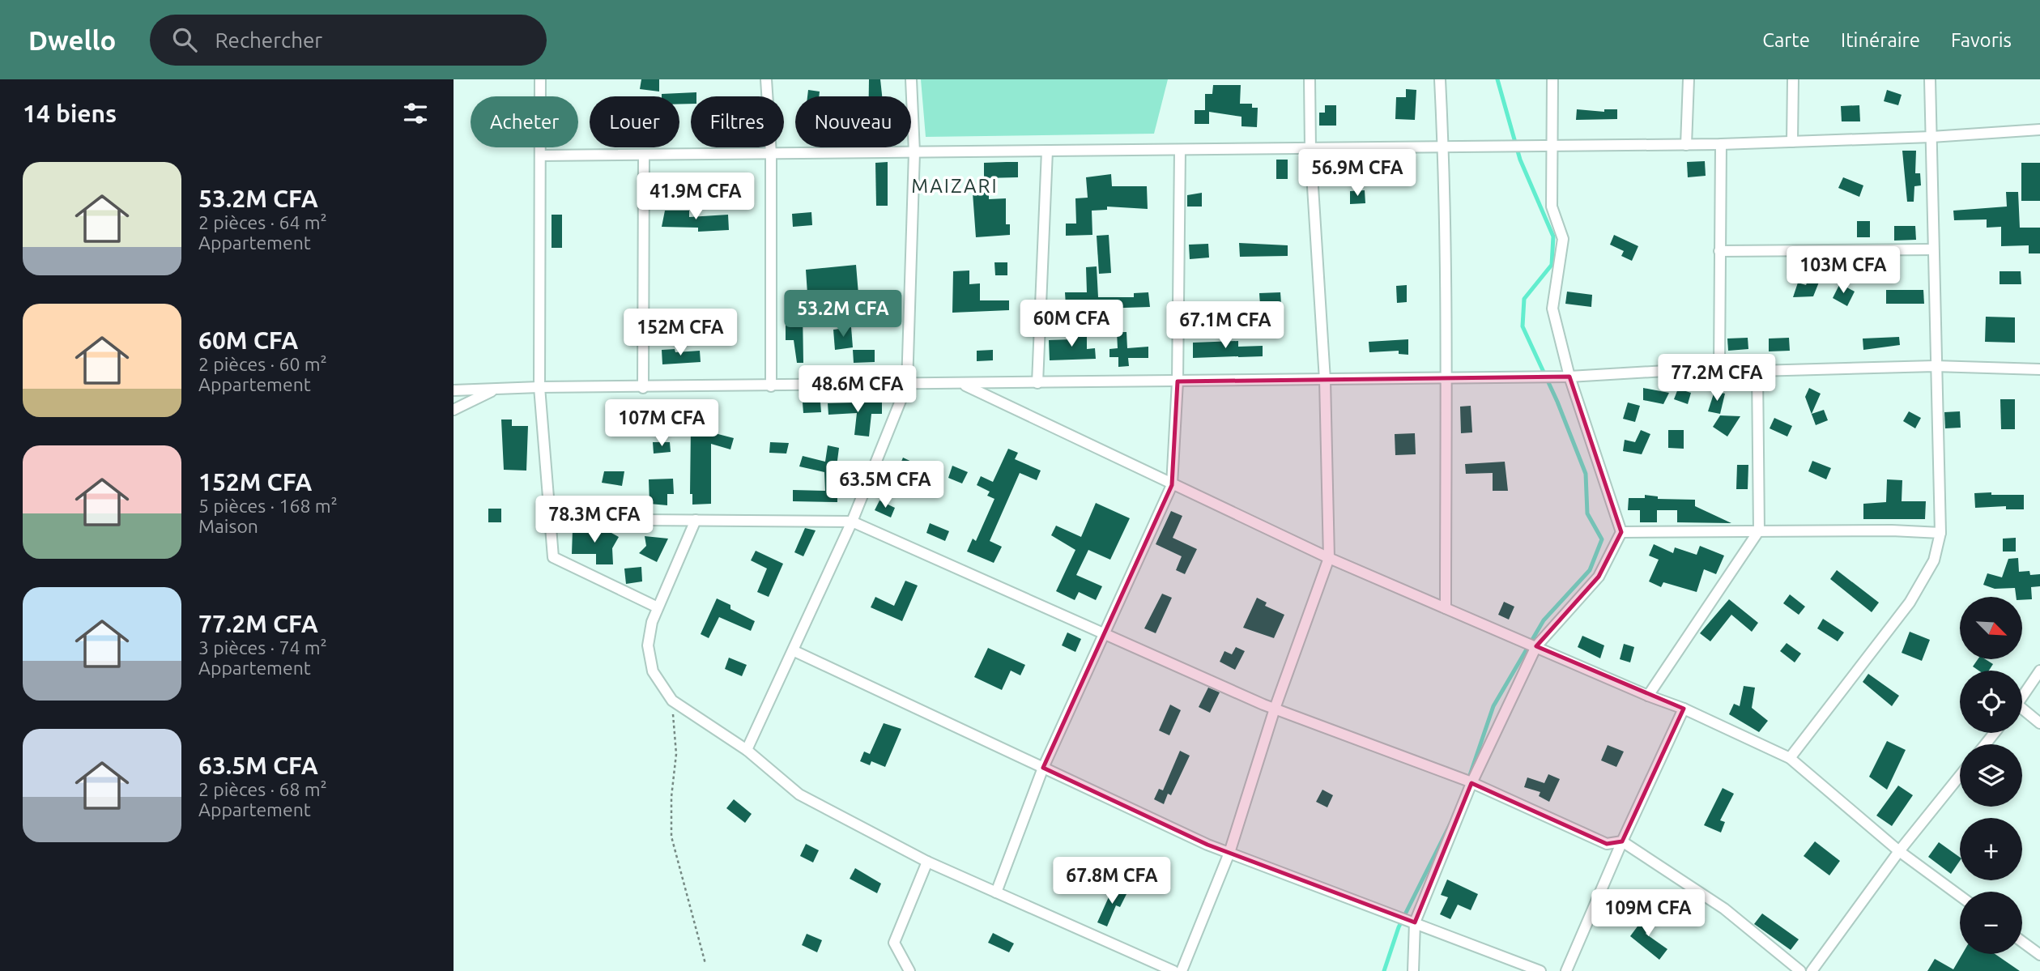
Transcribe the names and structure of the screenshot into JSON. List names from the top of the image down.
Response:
{
  "districts": ["MAIZARI"],
  "north": "bottom right",
  "page": {
    "header": "Dwello",
    "search": "Rechercher",
    "nav": ["Carte", "Itinéraire", "Favoris"],
    "heading": "14 biens",
    "chip": [
      "Acheter",
      "Louer",
      "Filtres",
      "Nouveau"
    ],
    "list": [
      {
        "name": "53.2M CFA",
        "note": "2 pièces · 64 m² · Appartement"
      },
      {
        "name": "60M CFA",
        "note": "2 pièces · 60 m² · Appartement"
      },
      {
        "name": "152M CFA",
        "note": "5 pièces · 168 m² · Maison"
      },
      {
        "name": "77.2M CFA",
        "note": "3 pièces · 74 m² · Appartement"
      },
      {
        "name": "63.5M CFA",
        "note": "2 pièces · 68 m² · Appartement"
      }
    ],
    "price": [
      "56.9M CFA",
      "41.9M CFA",
      "103M CFA",
      "53.2M CFA",
      "60M CFA",
      "67.1M CFA",
      "152M CFA",
      "77.2M CFA",
      "48.6M CFA",
      "107M CFA",
      "63.5M CFA",
      "78.3M CFA",
      "67.8M CFA",
      "109M CFA"
    ],
    "map_buttons": ["+", "−"]
  }
}
